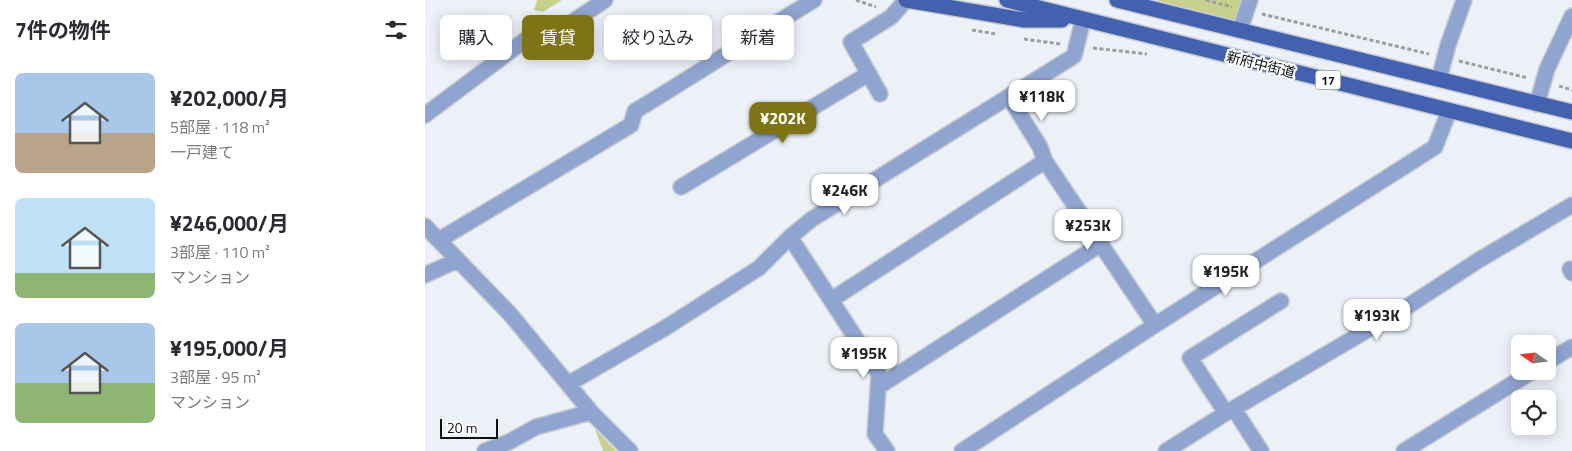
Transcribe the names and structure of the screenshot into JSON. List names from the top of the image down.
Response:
{
  "streets": {
    "main road": ["新府中街道", "17"]
  },
  "crossings": [
    ["新府中街道", "17"]
  ],
  "scale_bar": "20 m",
  "north": "left",
  "page": {
    "heading": "7件の物件",
    "chip": [
      "購入",
      "賃貸",
      "絞り込み",
      "新着"
    ],
    "list": [
      {
        "name": "¥202,000/月",
        "note": "5部屋 · 118 m² · 一戸建て"
      },
      {
        "name": "¥246,000/月",
        "note": "3部屋 · 110 m² · マンション"
      },
      {
        "name": "¥195,000/月",
        "note": "3部屋 · 95 m² · マンション"
      }
    ],
    "price": [
      "¥118K",
      "¥202K",
      "¥246K",
      "¥253K",
      "¥195K",
      "¥193K",
      "¥195K"
    ],
    "scale": "20 m"
  }
}
